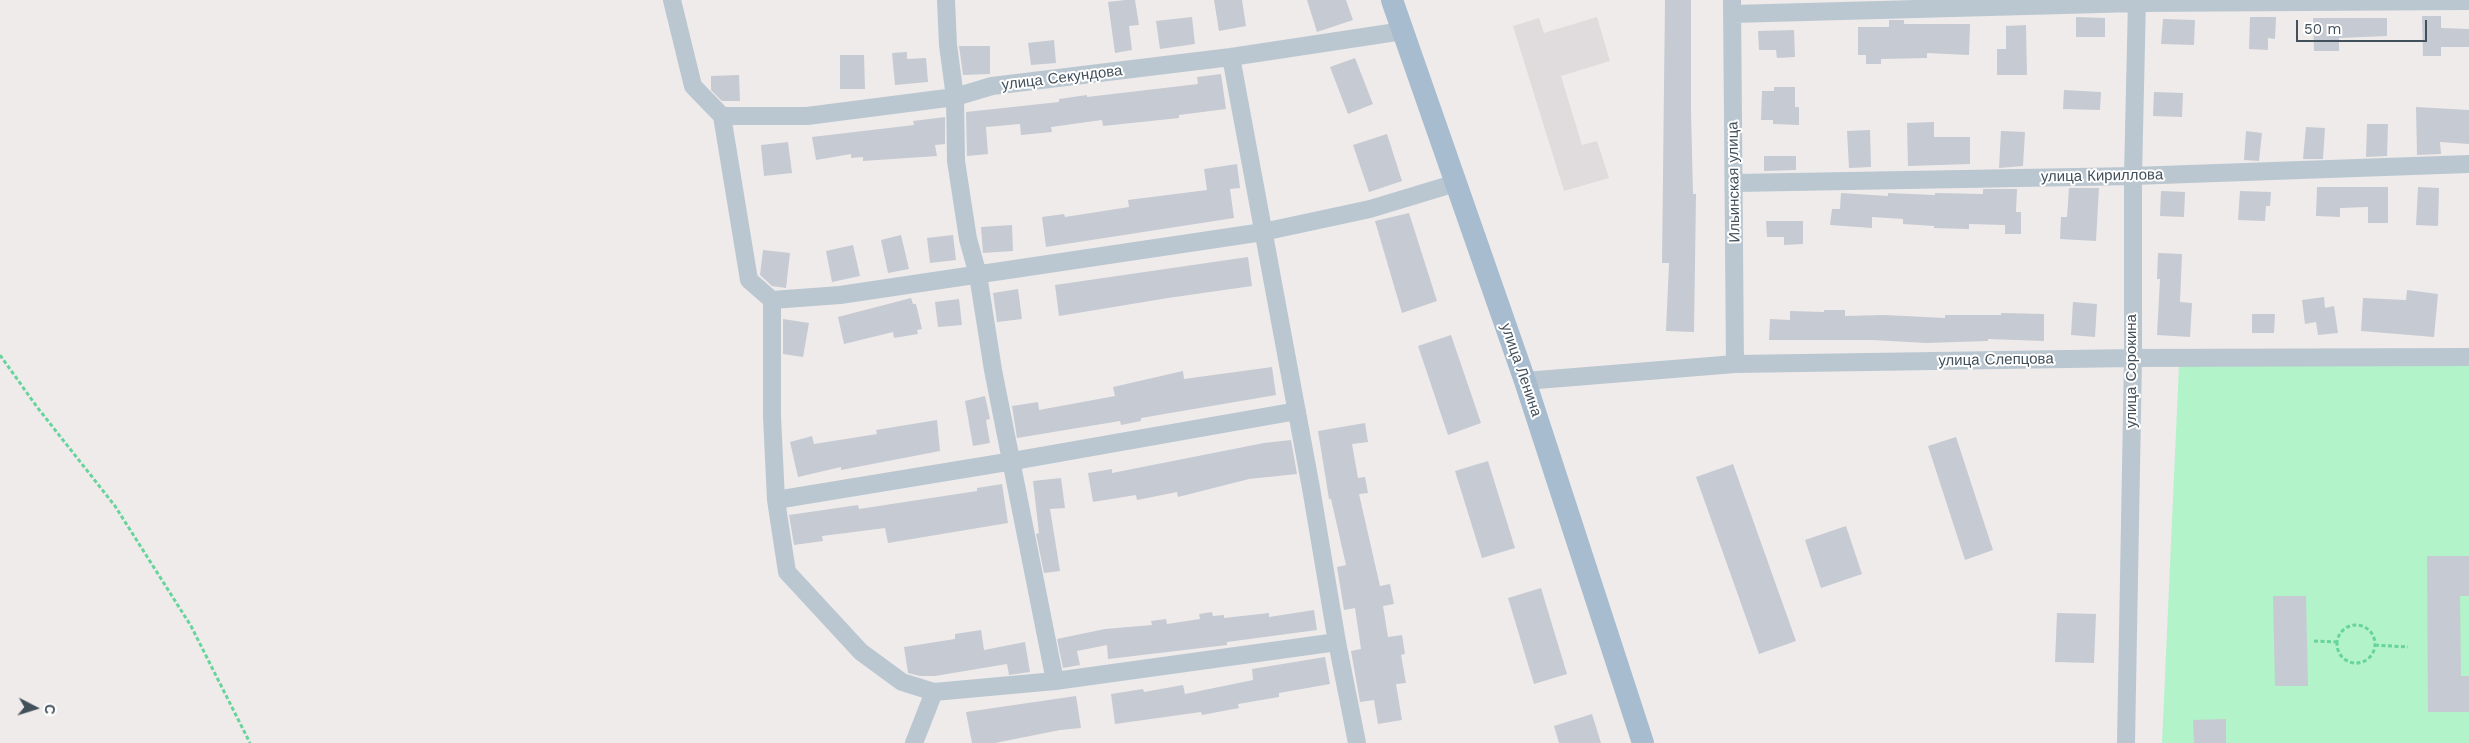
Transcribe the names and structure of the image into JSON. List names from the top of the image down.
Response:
{
  "streets": {
    "main road": ["улица Ленина"],
    "street": [
      "улица Секундова",
      "улица Кириллова",
      "Ильинская улица",
      "улица Слепцова",
      "улица Сорокина"
    ]
  },
  "crossings": [
    ["улица Секундова", "улица Ленина"],
    ["улица Кириллова", "Ильинская улица"],
    ["улица Кириллова", "улица Сорокина"],
    ["Ильинская улица", "улица Слепцова"],
    ["улица Слепцова", "улица Ленина"],
    ["улица Слепцова", "улица Сорокина"]
  ],
  "scale_bar": "50 m",
  "north": "right"
}
